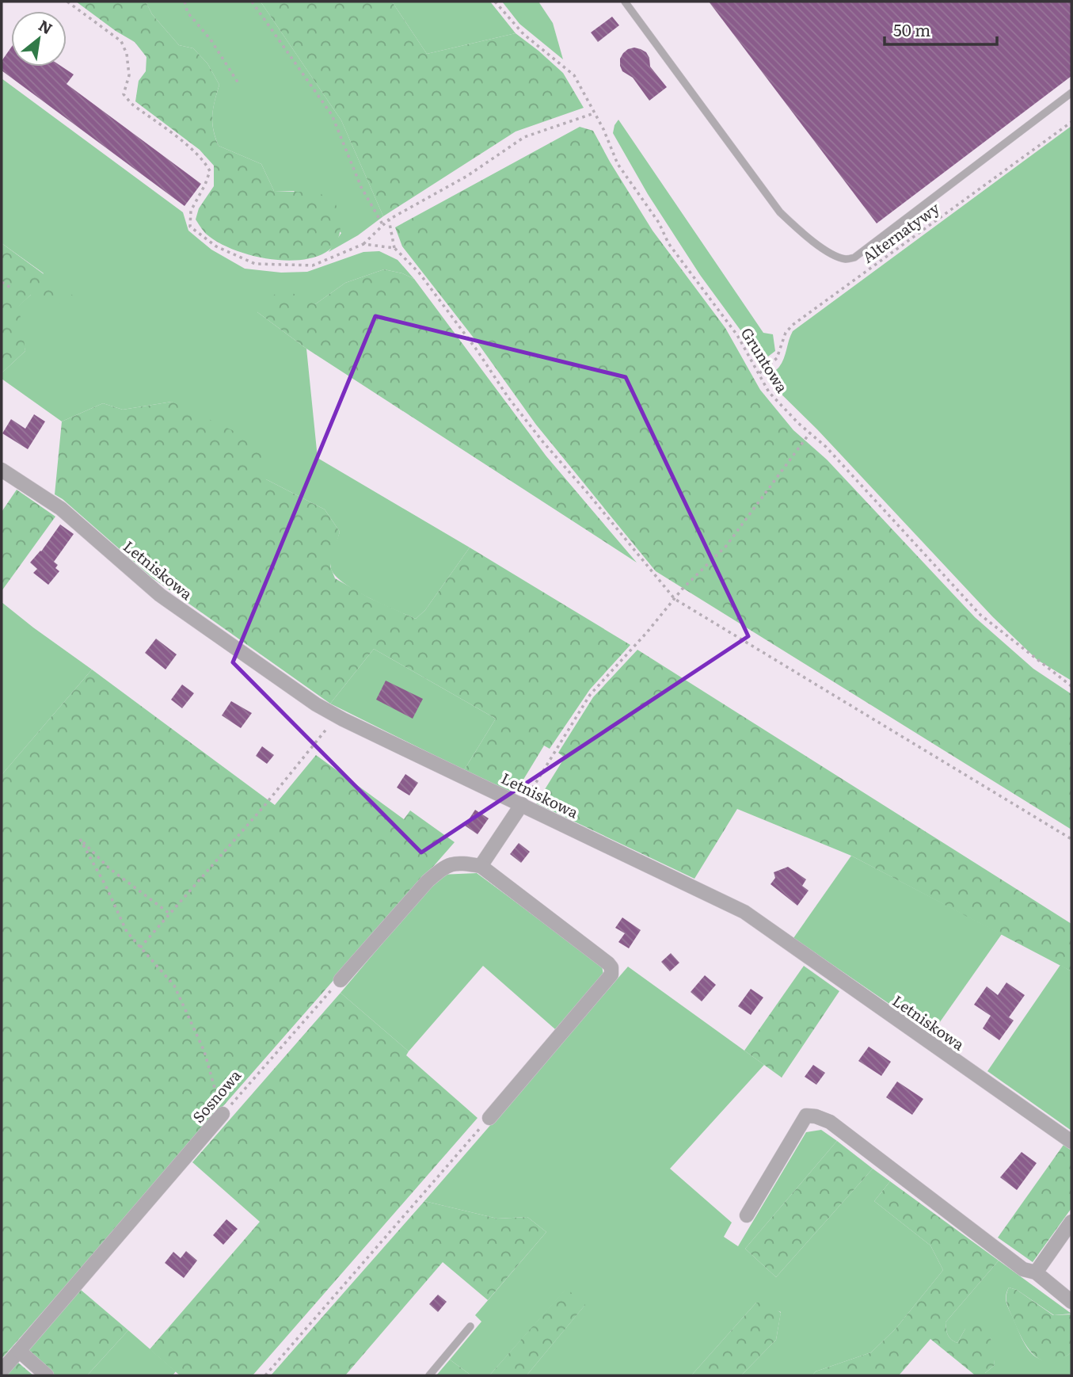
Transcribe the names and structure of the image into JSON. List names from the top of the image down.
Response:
{
  "streets": {
    "street": ["Letniskowa", "Sosnowa"],
    "path": ["Alternatywy", "Gruntowa"]
  },
  "crossings": [
    ["Alternatywy", "Gruntowa"]
  ],
  "scale_bar": "50 m",
  "north": "top right"
}
